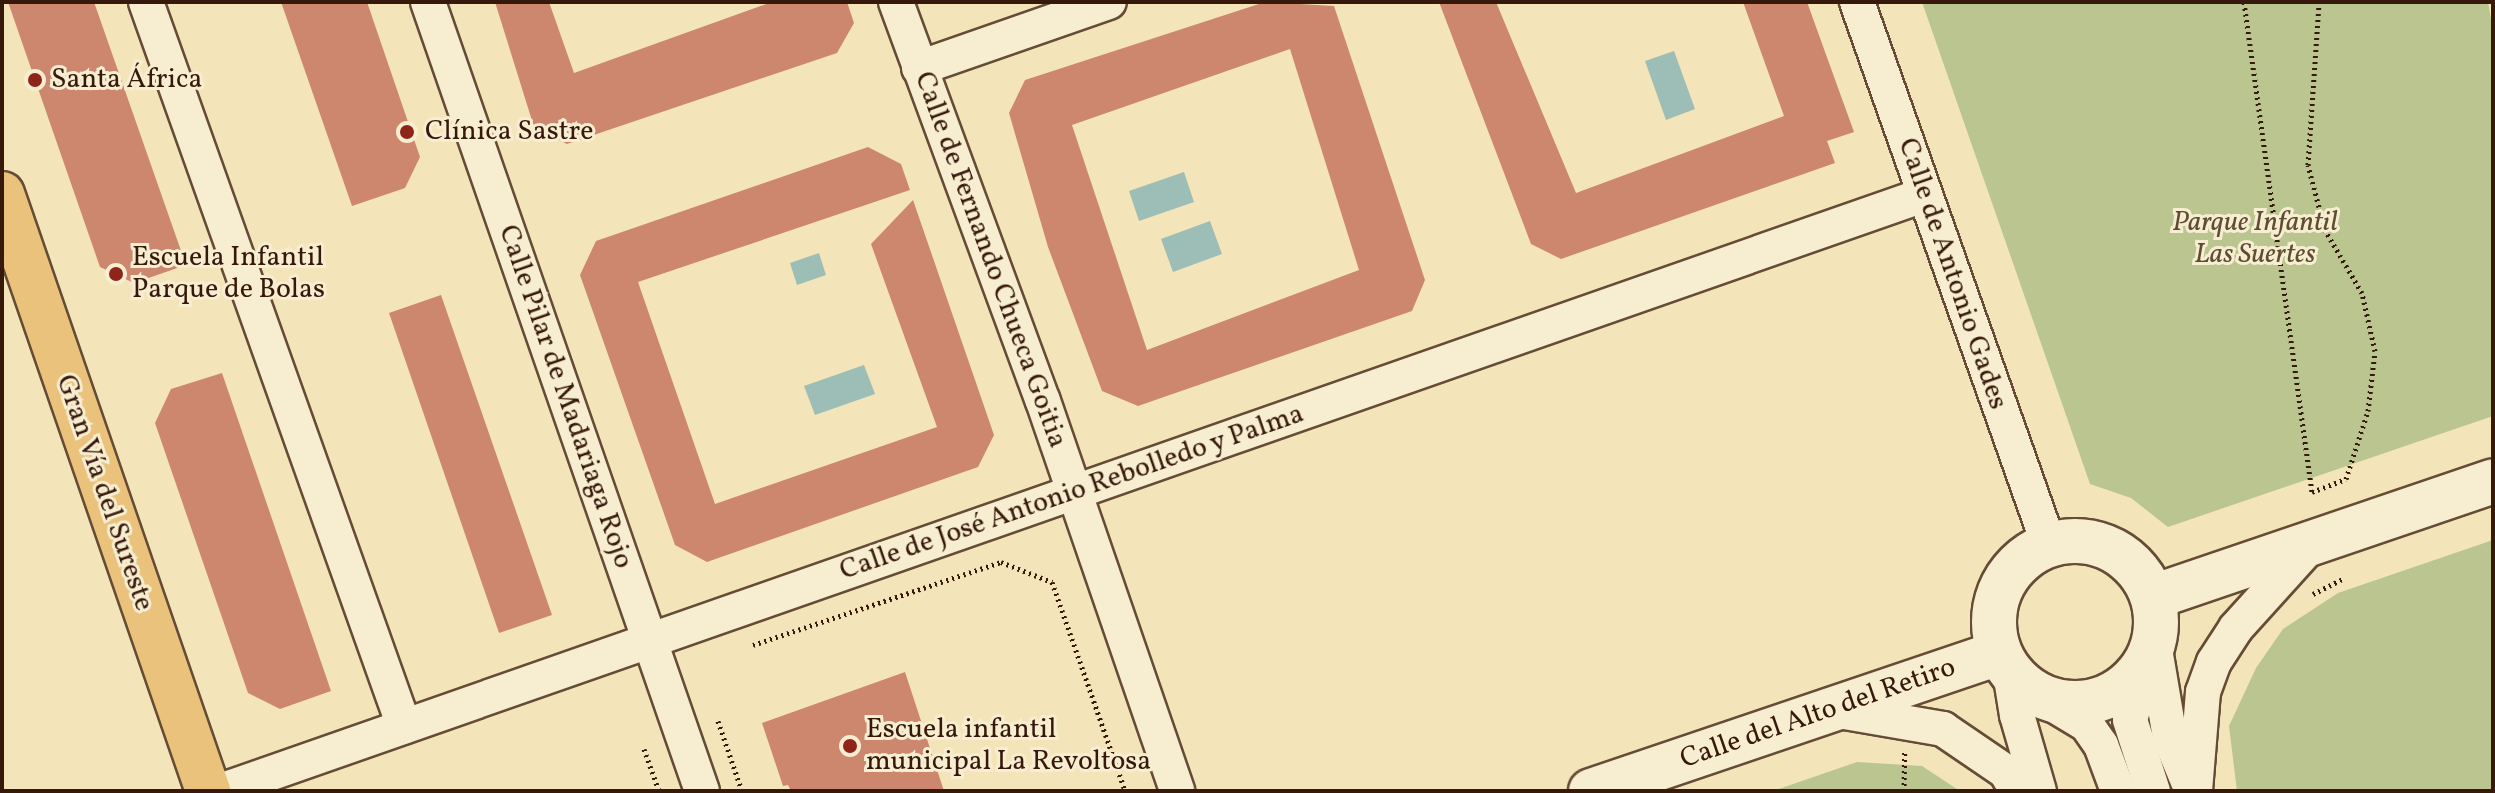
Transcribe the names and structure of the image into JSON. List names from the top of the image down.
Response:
{
  "streets": {
    "main road": ["Gran Vía del Sureste", "Calle del Alto del Retiro"],
    "street": [
      "Calle de Fernando Chueca Goitia",
      "Calle de Antonio Gades",
      "Calle Pilar de Madariaga Rojo",
      "Calle de José Antonio Rebolledo y Palma"
    ]
  },
  "crossings": [
    ["Calle de Fernando Chueca Goitia", "Calle de José Antonio Rebolledo y Palma"],
    ["Calle de Antonio Gades", "Calle de José Antonio Rebolledo y Palma"],
    ["Calle de Antonio Gades", "Calle del Alto del Retiro"],
    ["Calle Pilar de Madariaga Rojo", "Calle de José Antonio Rebolledo y Palma"]
  ],
  "parks": ["Parque Infantil Las Suertes"],
  "places": [
    "Santa África",
    "Clínica Sastre",
    "Escuela Infantil Parque de Bolas",
    "Escuela infantil municipal La Revoltosa"
  ]
}
